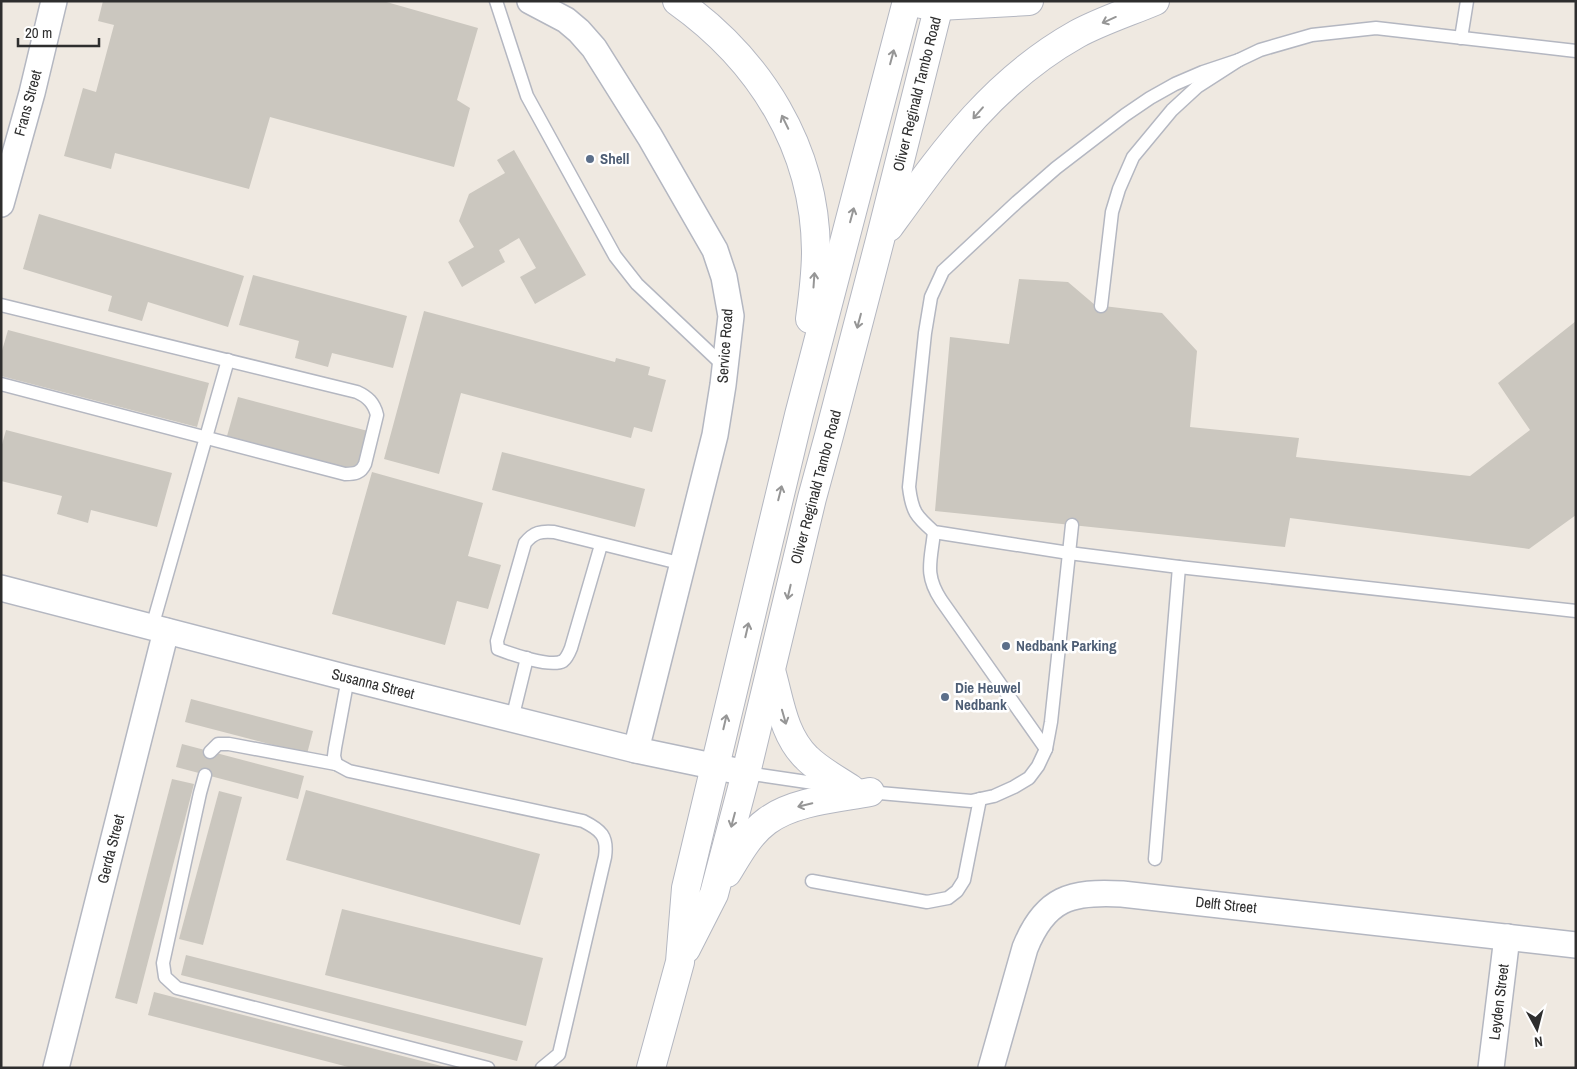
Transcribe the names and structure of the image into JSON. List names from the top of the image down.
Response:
{
  "streets": {
    "main road": ["Oliver Reginald Tambo Road"],
    "street": [
      "Frans Street",
      "Service Road",
      "Susanna Street",
      "Gerda Street",
      "Delft Street",
      "Leyden Street"
    ]
  },
  "crossings": [
    ["Oliver Reginald Tambo Road", "Susanna Street"],
    ["Service Road", "Susanna Street"],
    ["Susanna Street", "Gerda Street"],
    ["Delft Street", "Leyden Street"]
  ],
  "places": ["Shell", "Nedbank Parking", "Die Heuwel Nedbank"],
  "scale_bar": "20 m",
  "north": "bottom"
}
